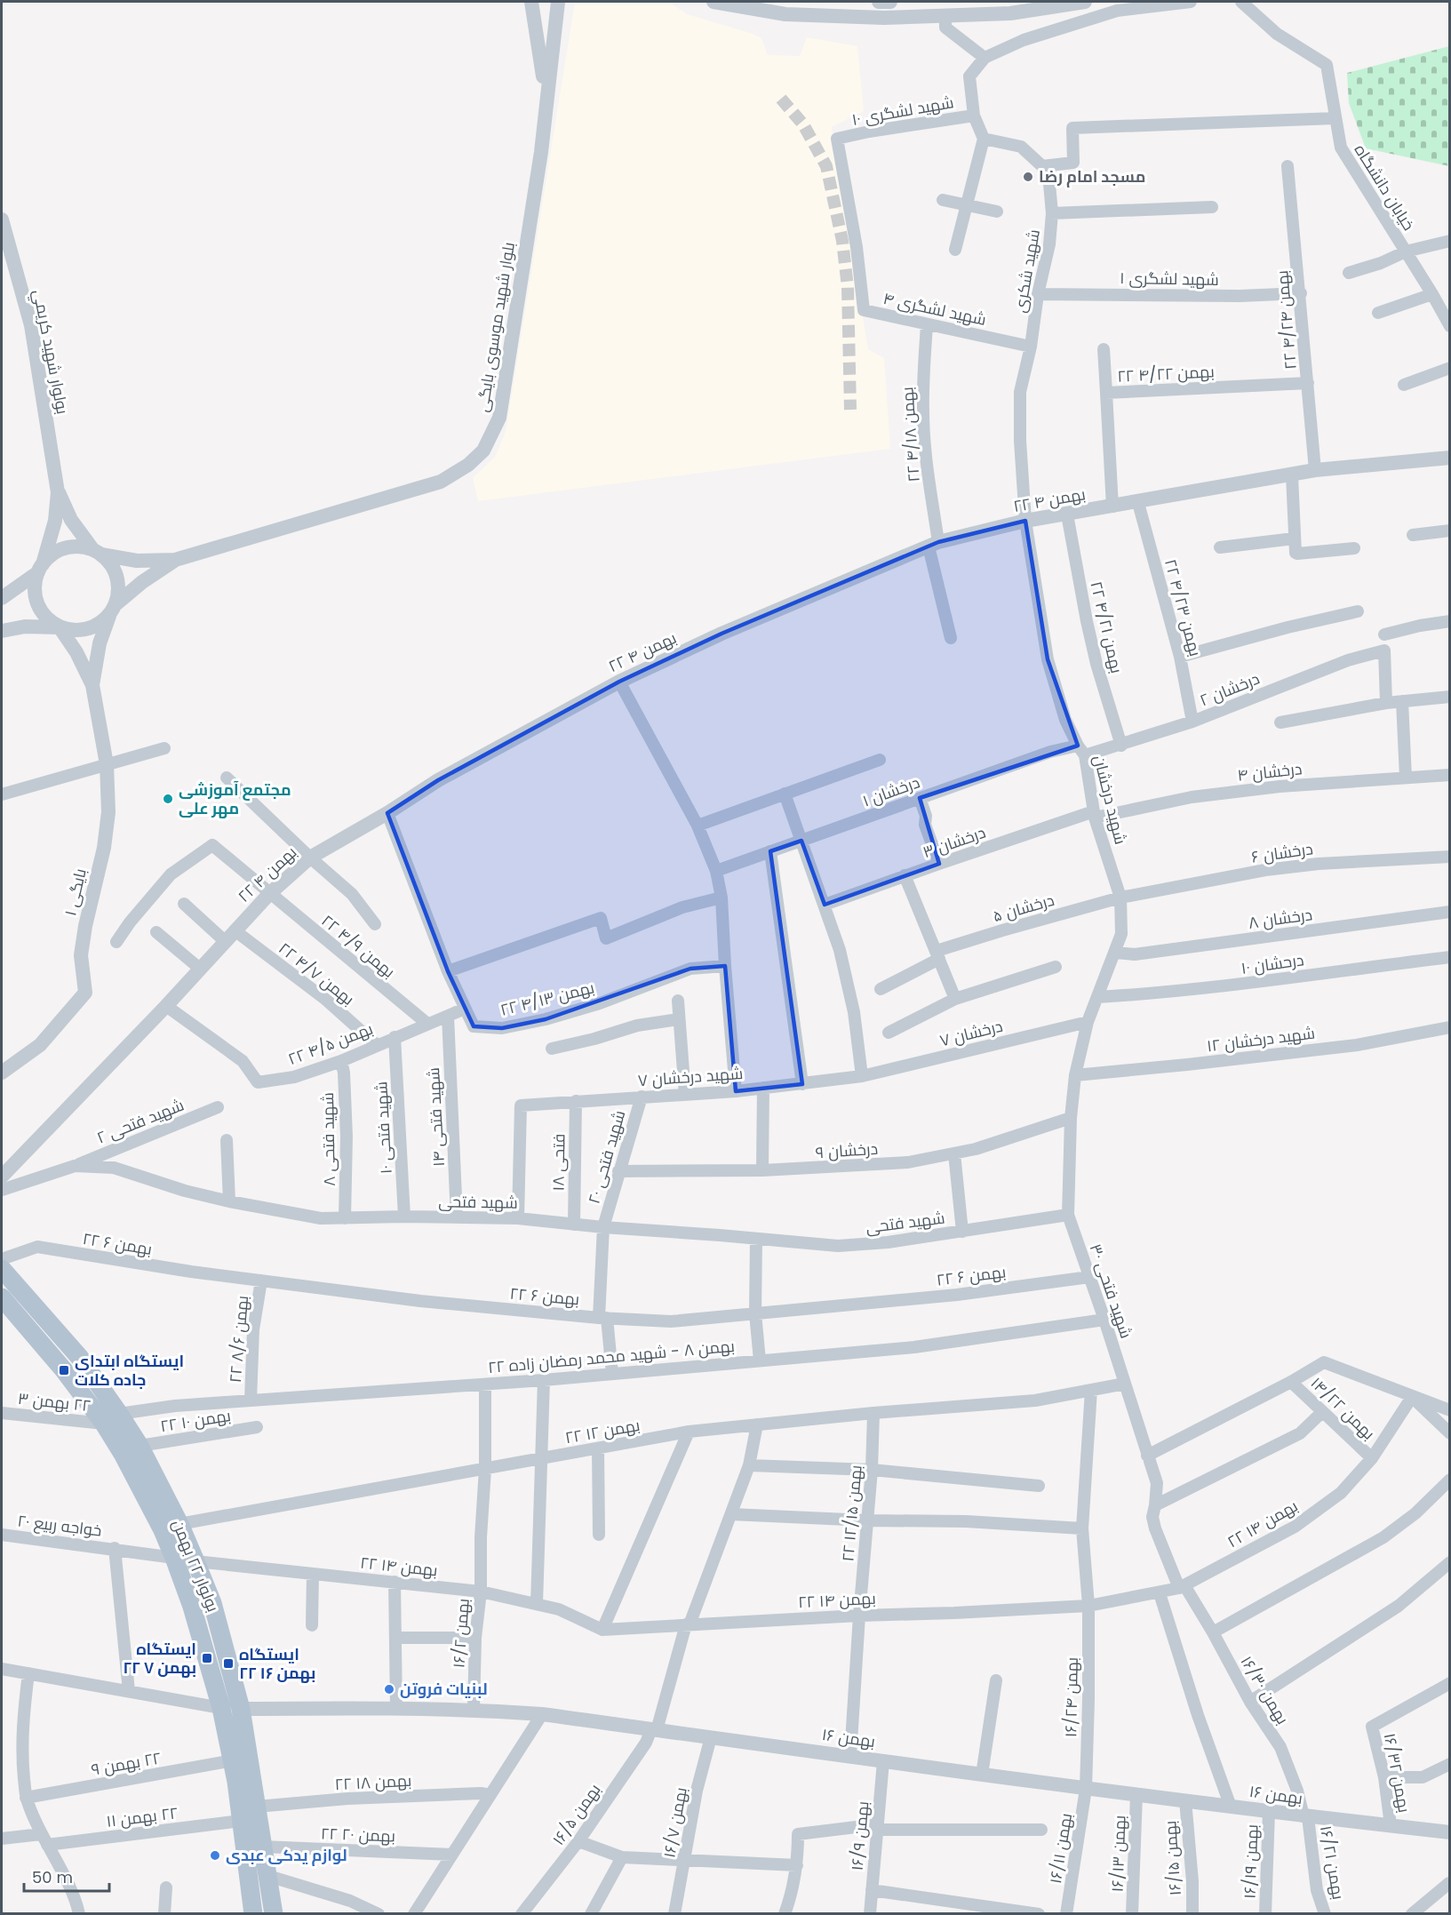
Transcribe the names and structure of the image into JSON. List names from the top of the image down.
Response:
{
  "streets": {
    "main road": ["بولوار ۲۲ بهمن"],
    "street": [
      "شهید لشگری ۱۰",
      "خیابان دانشگاه",
      "شهید شکری",
      "شهید لشگری ۱",
      "شهید لشگری ۴",
      "۲۲ بهمن ۴/۲۴",
      "بلوار شهید موسوی بایگی",
      "بولوار شهيد كريمي",
      "۲۲ بهمن ۴/۲۲",
      "۲۲ بهمن ۴/۱۸",
      "۲۲ بهمن ۴",
      "۲۲ بهمن ۴/۲۳",
      "۲۲ بهمن ۴/۲۱",
      "درخشان ۲",
      "درخشان ۴",
      "درخشان ۱",
      "شهید درخشان",
      "درخشان ۳",
      "درخشان ۶",
      "بایگی ۱",
      "درخشان ۵",
      "درخشان ۸",
      "۲۲ بهمن ۴/۹",
      "درحشان ۱۰",
      "۲۲ بهمن ۴/۷",
      "۲۲ بهمن ۴/۱۳",
      "درخشان ۷",
      "شهید درخشان ۱۲",
      "۲۲ بهمن ۴/۵",
      "شهید درخشان ۷",
      "شهید فتحی ۱۴",
      "شهید فتحی ۲",
      "شهید فتحی ۱۰",
      "شهید فتحی ۸",
      "درخشان ۹",
      "شهید فتحی ۲۰",
      "فتحی ۱۸",
      "شهید فتحی",
      "۲۲ بهمن ۶",
      "شهید فتحی ۳۰",
      "۲۲ بهمن ۸/۶",
      "۲۲ بهمن ۸ - شهید محمد رمضان زاده",
      "٢٢ بهمن ۳",
      "بهمن ۱۴/۲۲",
      "۲۲ بهمن ۱۰",
      "۲۲ بهمن ۱۲",
      "۲۲ بهمن ۱۲/۱۵",
      "۲۲ بهمن ۱۴",
      "خواجه ربیع ۲۰",
      "بهمن ۱۶/۲",
      "بهمن ۱۶/۳۰",
      "بهمن ۱۶/۲۴",
      "بهمن ۱۶",
      "٢٢ بهمن ۹",
      "بهمن ۱۶/۳۲",
      "۲۲ بهمن ۱۸",
      "بهمن ۱۶/۵",
      "٢٢ بهمن ١١",
      "بهمن ۱۶/۷",
      "۲۲ بهمن ۲۰",
      "بهمن ۱۶/۹",
      "بهمن ۱۶/۱۱",
      "بهمن ۱۶/۱۳",
      "بهمن ۱۶/۱۵",
      "بهمن ۱۶/۱۹",
      "بهمن ۱۶/۲۱"
    ]
  },
  "crossings": [
    ["شهید لشگری ۱۰", "شهید لشگری ۴"],
    ["شهید شکری", "شهید لشگری ۱"],
    ["شهید شکری", "شهید لشگری ۴"],
    ["شهید شکری", "۲۲ بهمن ۴"],
    ["شهید شکری", "شهید درخشان"],
    ["شهید لشگری ۱", "۲۲ بهمن ۴/۲۴"],
    ["شهید لشگری ۴", "۲۲ بهمن ۴/۱۸"],
    ["۲۲ بهمن ۴/۲۴", "۲۲ بهمن ۴/۲۲"],
    ["۲۲ بهمن ۴/۲۴", "۲۲ بهمن ۴"],
    ["بلوار شهید موسوی بایگی", "بولوار شهيد كريمي"],
    ["۲۲ بهمن ۴/۲۲", "۲۲ بهمن ۴"],
    ["۲۲ بهمن ۴/۱۸", "۲۲ بهمن ۴"],
    ["۲۲ بهمن ۴", "۲۲ بهمن ۴/۲۳"],
    ["۲۲ بهمن ۴", "۲۲ بهمن ۴/۲۱"],
    ["۲۲ بهمن ۴", "شهید درخشان"],
    ["۲۲ بهمن ۴", "۲۲ بهمن ۴/۹"],
    ["۲۲ بهمن ۴", "۲۲ بهمن ۴/۷"],
    ["۲۲ بهمن ۴", "۲۲ بهمن ۴/۱۳"],
    ["۲۲ بهمن ۴", "۲۲ بهمن ۴/۵"],
    ["۲۲ بهمن ۴/۲۳", "درخشان ۲"],
    ["۲۲ بهمن ۴/۲۱", "درخشان ۲"],
    ["درخشان ۲", "درخشان ۱"],
    ["درخشان ۲", "شهید درخشان"],
    ["درخشان ۴", "شهید درخشان"],
    ["درخشان ۴", "درخشان ۳"],
    ["درخشان ۱", "شهید درخشان"],
    ["شهید درخشان", "درخشان ۳"],
    ["شهید درخشان", "درخشان ۶"],
    ["شهید درخشان", "درخشان ۵"],
    ["شهید درخشان", "درخشان ۸"],
    ["شهید درخشان", "درحشان ۱۰"],
    ["شهید درخشان", "درخشان ۷"],
    ["شهید درخشان", "شهید درخشان ۱۲"],
    ["شهید درخشان", "شهید فتحی ۳۰"],
    ["درخشان ۶", "درخشان ۵"],
    ["۲۲ بهمن ۴/۹", "۲۲ بهمن ۴/۵"],
    ["۲۲ بهمن ۴/۷", "۲۲ بهمن ۴/۵"],
    ["۲۲ بهمن ۴/۱۳", "۲۲ بهمن ۴/۵"],
    ["درخشان ۷", "شهید درخشان ۷"],
    ["شهید درخشان ۱۲", "شهید فتحی ۳۰"],
    ["۲۲ بهمن ۴/۵", "شهید فتحی ۱۴"],
    ["۲۲ بهمن ۴/۵", "شهید فتحی ۱۰"],
    ["۲۲ بهمن ۴/۵", "شهید فتحی ۸"],
    ["شهید درخشان ۷", "شهید فتحی ۲۰"],
    ["شهید درخشان ۷", "فتحی ۱۸"],
    ["شهید درخشان ۷", "شهید فتحی"],
    ["شهید فتحی ۱۴", "شهید فتحی"],
    ["شهید فتحی ۲", "شهید فتحی"],
    ["شهید فتحی ۱۰", "شهید فتحی"],
    ["شهید فتحی ۸", "شهید فتحی"],
    ["درخشان ۹", "شهید فتحی ۲۰"],
    ["درخشان ۹", "شهید فتحی"],
    ["درخشان ۹", "شهید فتحی ۳۰"],
    ["شهید فتحی ۲۰", "شهید فتحی"],
    ["شهید فتحی ۲۰", "۲۲ بهمن ۶"],
    ["شهید فتحی ۲۰", "۲۲ بهمن ۸ - شهید محمد رمضان زاده"],
    ["فتحی ۱۸", "شهید فتحی"],
    ["شهید فتحی", "شهید فتحی ۳۰"],
    ["۲۲ بهمن ۶", "شهید فتحی ۳۰"],
    ["۲۲ بهمن ۶", "۲۲ بهمن ۸/۶"],
    ["شهید فتحی ۳۰", "۲۲ بهمن ۸ - شهید محمد رمضان زاده"],
    ["شهید فتحی ۳۰", "بهمن ۱۶/۳۰"],
    ["۲۲ بهمن ۸/۶", "۲۲ بهمن ۸ - شهید محمد رمضان زاده"],
    ["۲۲ بهمن ۸ - شهید محمد رمضان زاده", "٢٢ بهمن ۳"],
    ["۲۲ بهمن ۸ - شهید محمد رمضان زاده", "بولوار ۲۲ بهمن"],
    ["۲۲ بهمن ۸ - شهید محمد رمضان زاده", "بهمن ۱۶/۲"],
    ["٢٢ بهمن ۳", "بولوار ۲۲ بهمن"],
    ["بهمن ۱۴/۲۲", "۲۲ بهمن ۱۴"],
    ["۲۲ بهمن ۱۰", "بولوار ۲۲ بهمن"],
    ["۲۲ بهمن ۱۲", "۲۲ بهمن ۱۲/۱۵"],
    ["۲۲ بهمن ۱۲", "بولوار ۲۲ بهمن"],
    ["۲۲ بهمن ۱۲", "بهمن ۱۶/۲"],
    ["۲۲ بهمن ۱۲", "بهمن ۱۶/۲۴"],
    ["۲۲ بهمن ۱۲", "بهمن ۱۶/۵"],
    ["۲۲ بهمن ۱۲/۱۵", "۲۲ بهمن ۱۴"],
    ["۲۲ بهمن ۱۲/۱۵", "بهمن ۱۶"],
    ["۲۲ بهمن ۱۴", "بولوار ۲۲ بهمن"],
    ["۲۲ بهمن ۱۴", "بهمن ۱۶/۲"],
    ["۲۲ بهمن ۱۴", "بهمن ۱۶/۳۰"],
    ["۲۲ بهمن ۱۴", "بهمن ۱۶/۲۴"],
    ["۲۲ بهمن ۱۴", "بهمن ۱۶/۵"],
    ["خواجه ربیع ۲۰", "بولوار ۲۲ بهمن"],
    ["بولوار ۲۲ بهمن", "بهمن ۱۶"],
    ["بولوار ۲۲ بهمن", "٢٢ بهمن ۹"],
    ["بولوار ۲۲ بهمن", "۲۲ بهمن ۱۸"],
    ["بولوار ۲۲ بهمن", "٢٢ بهمن ١١"],
    ["بولوار ۲۲ بهمن", "۲۲ بهمن ۲۰"],
    ["بهمن ۱۶/۲", "بهمن ۱۶"],
    ["بهمن ۱۶/۳۰", "بهمن ۱۶"],
    ["بهمن ۱۶/۳۰", "بهمن ۱۶/۲۱"],
    ["بهمن ۱۶/۲۴", "بهمن ۱۶"],
    ["بهمن ۱۶/۲۴", "بهمن ۱۶/۱۱"],
    ["بهمن ۱۶", "بهمن ۱۶/۳۲"],
    ["بهمن ۱۶", "بهمن ۱۶/۵"],
    ["بهمن ۱۶", "بهمن ۱۶/۷"],
    ["بهمن ۱۶", "بهمن ۱۶/۹"],
    ["بهمن ۱۶", "بهمن ۱۶/۱۱"],
    ["بهمن ۱۶", "بهمن ۱۶/۱۳"],
    ["بهمن ۱۶", "بهمن ۱۶/۱۵"],
    ["بهمن ۱۶", "بهمن ۱۶/۱۹"],
    ["بهمن ۱۶", "بهمن ۱۶/۲۱"]
  ],
  "places": {
    "other": [
      "مسجد امام رضا",
      "مجتمع آموزشی مهر علی",
      "لبنیات فروتن",
      "لوازم یدکی عبدی"
    ],
    "transit": ["ایستگاه ابتدای جاده کلات", "ایستگاه ۲۲ بهمن ۷", "ایستگاه ۲۲ بهمن ۱۶"]
  },
  "scale_bar": "50 m"
}
